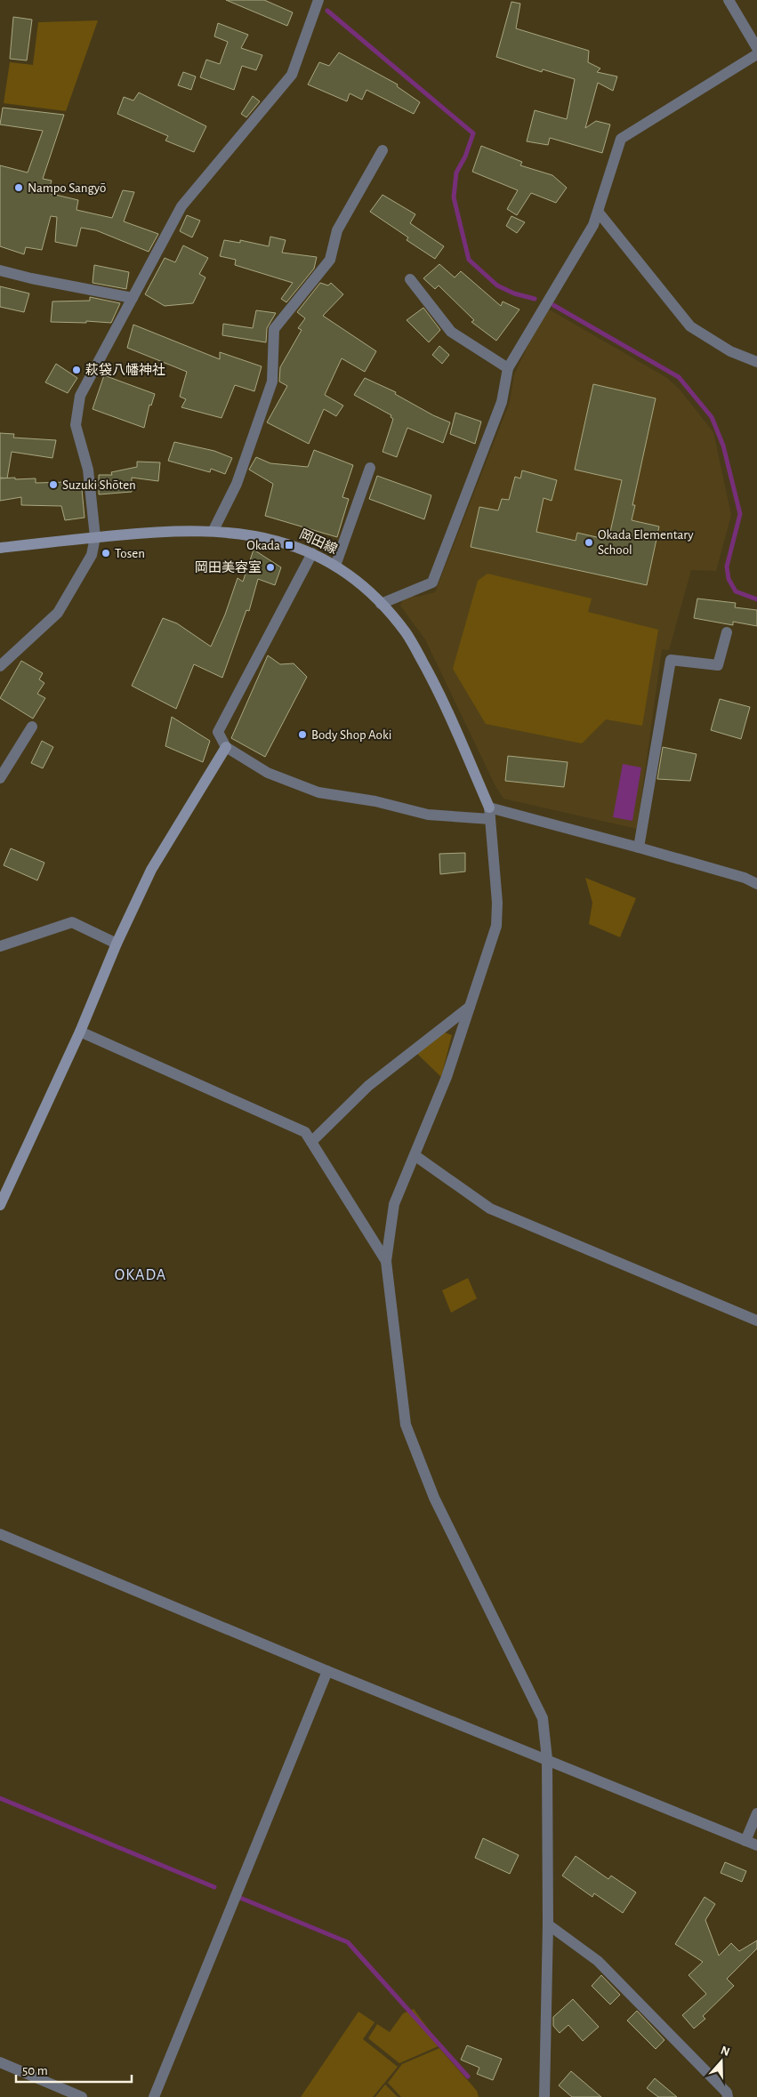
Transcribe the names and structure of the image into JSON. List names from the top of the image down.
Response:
{
  "streets": {
    "street": ["岡田線"]
  },
  "districts": ["OKADA"],
  "places": {
    "other": [
      "Nampo Sangyō",
      "萩袋八幡神社",
      "Suzuki Shōten",
      "Okada Elementary School",
      "Tosen",
      "岡田美容室",
      "Body Shop Aoki"
    ],
    "transit": ["Okada"]
  },
  "scale_bar": "50 m",
  "north": "top"
}
